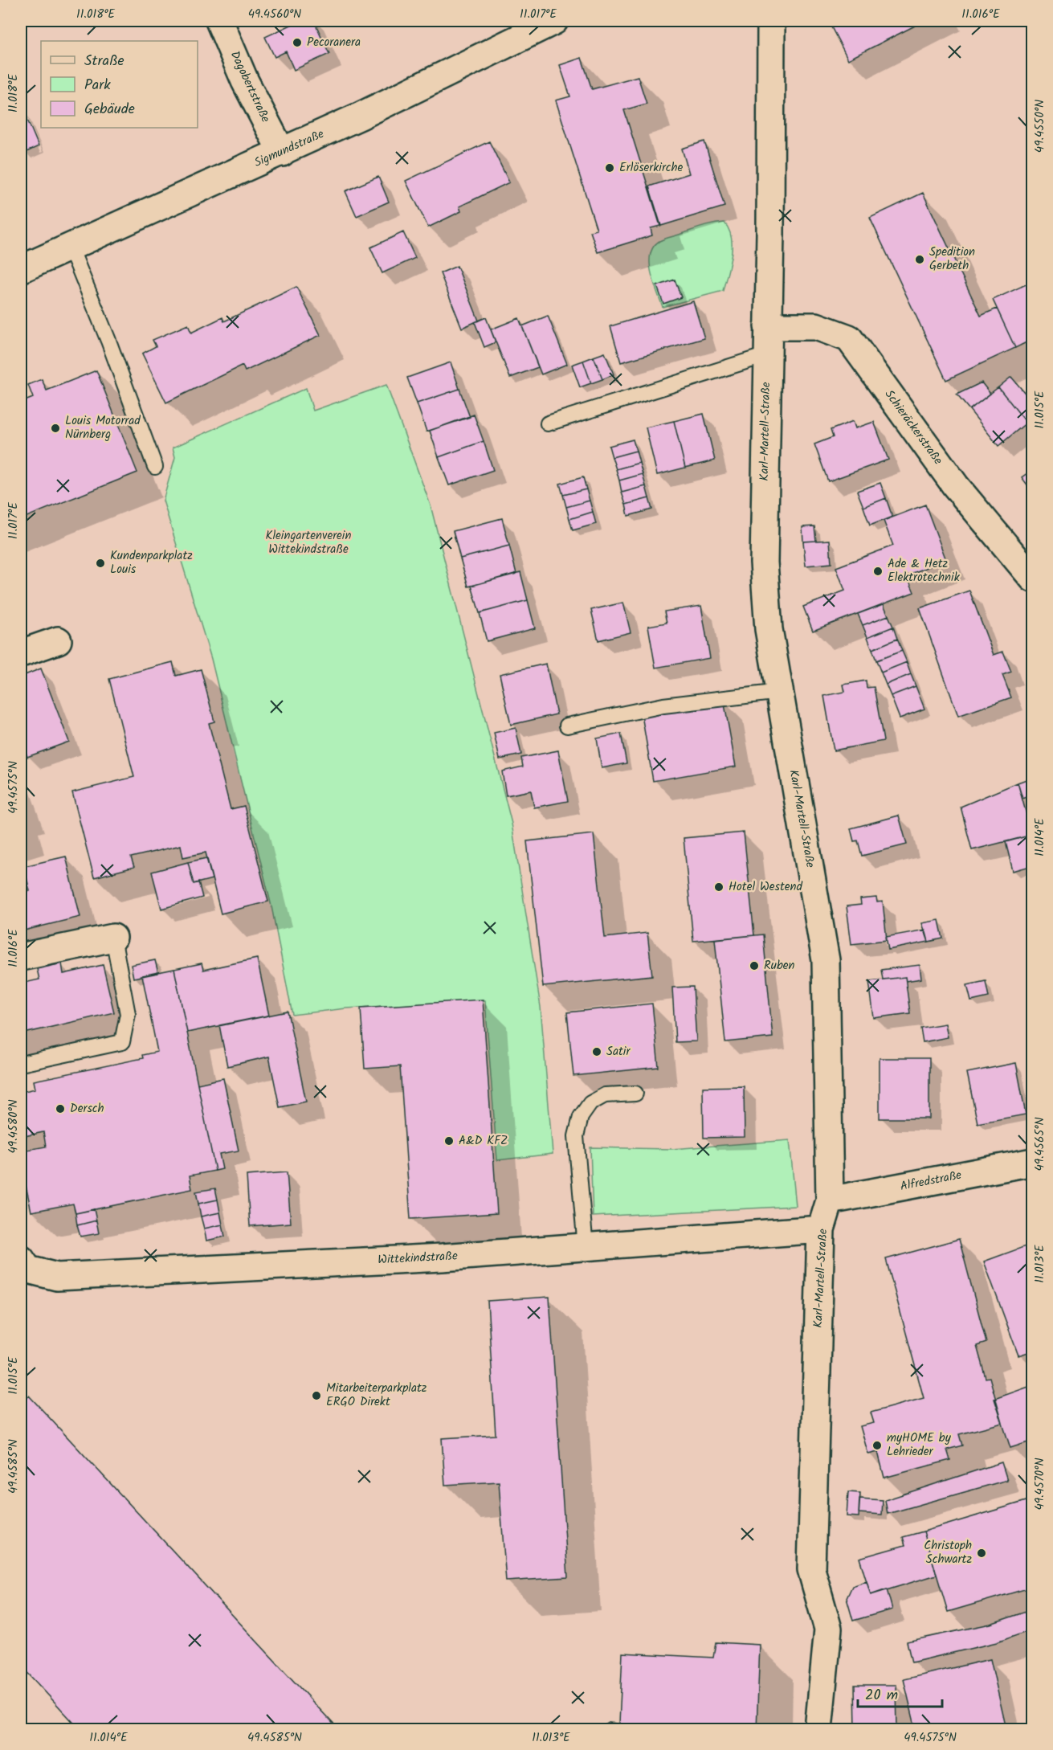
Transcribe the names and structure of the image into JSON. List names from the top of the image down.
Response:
{
  "streets": {
    "street": [
      "Dagobertstraße",
      "Sigmundstraße",
      "Schieräckerstraße",
      "Karl-Martell-Straße",
      "Alfredstraße",
      "Wittekindstraße"
    ]
  },
  "crossings": [
    ["Dagobertstraße", "Sigmundstraße"],
    ["Schieräckerstraße", "Karl-Martell-Straße"],
    ["Karl-Martell-Straße", "Alfredstraße"],
    ["Karl-Martell-Straße", "Wittekindstraße"]
  ],
  "parks": ["Kleingartenverein Wittekindstraße"],
  "places": [
    "Pecoranera",
    "Erlöserkirche",
    "Spedition Gerbeth",
    "Louis Motorrad Nürnberg",
    "Kundenparkplatz Louis",
    "Ade & Hetz Elektrotechnik",
    "Hotel Westend",
    "Ruben",
    "Satir",
    "Dersch",
    "A&D KFZ",
    "Mitarbeiterparkplatz ERGO Direkt",
    "myHOME by Lehrieder",
    "Christoph Schwartz"
  ],
  "legend": ["Straße", "Park", "Gebäude"],
  "scale_bar": "20 m",
  "coordinates": [
    "11.018°E",
    "49.4560°N",
    "11.017°E",
    "11.016°E",
    "49.4550°N",
    "11.015°E",
    "49.4575°N",
    "11.014°E",
    "49.4580°N",
    "49.4565°N",
    "11.013°E",
    "49.4585°N",
    "49.4570°N"
  ]
}
